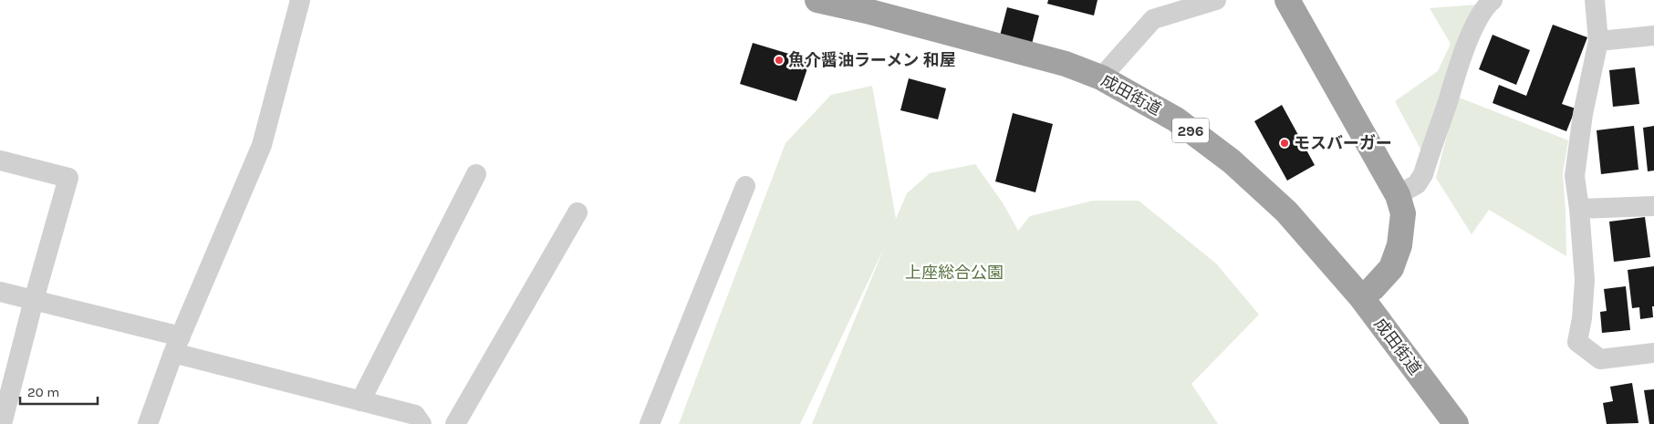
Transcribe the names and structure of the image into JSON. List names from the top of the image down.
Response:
{
  "streets": {
    "highway": ["成田街道", "296"]
  },
  "parks": ["上座総合公園"],
  "places": ["魚介醤油ラーメン 和屋", "モスバーガー"],
  "scale_bar": "20 m"
}
